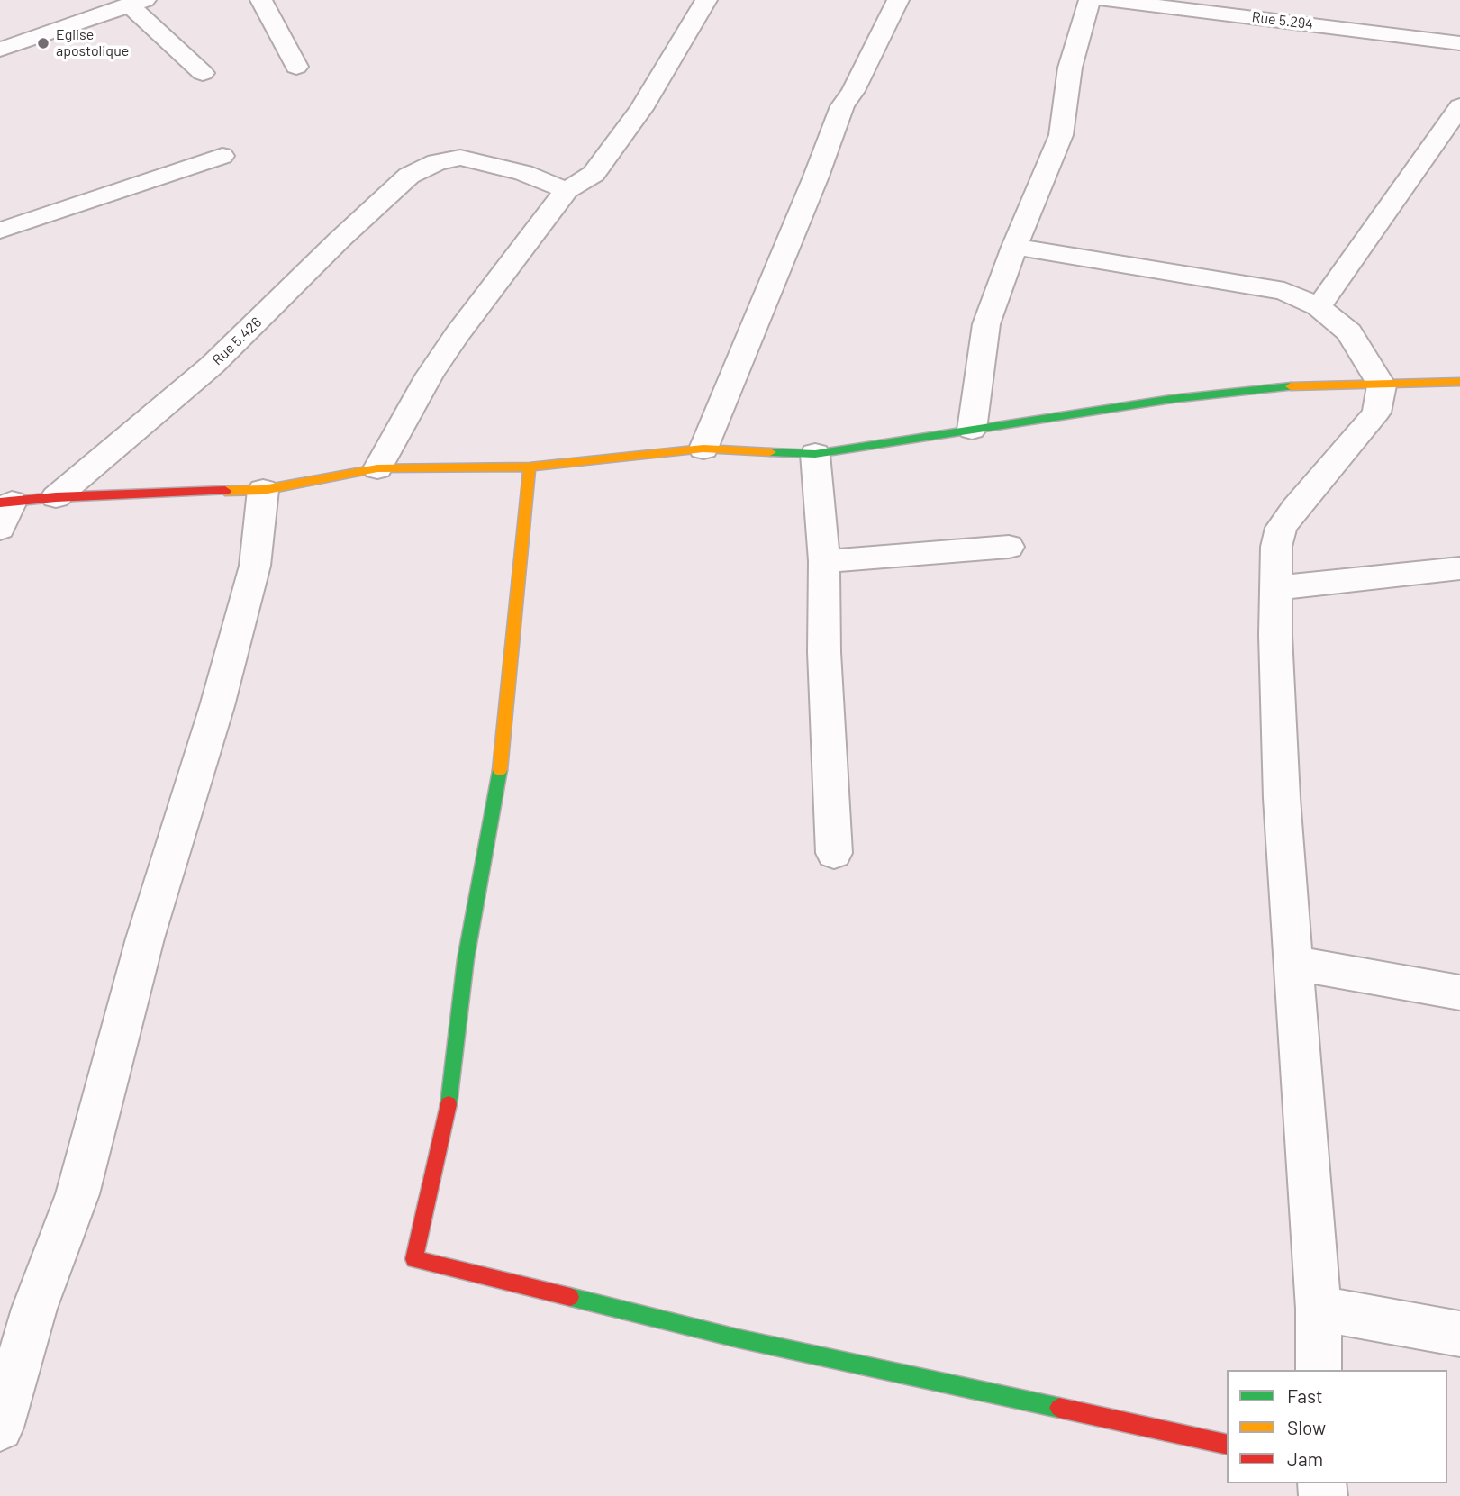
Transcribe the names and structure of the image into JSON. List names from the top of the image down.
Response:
{
  "streets": {
    "street": ["Rue 5.294", "Rue 5.426"]
  },
  "places": ["Eglise apostolique"],
  "legend": ["Fast", "Slow", "Jam"]
}
